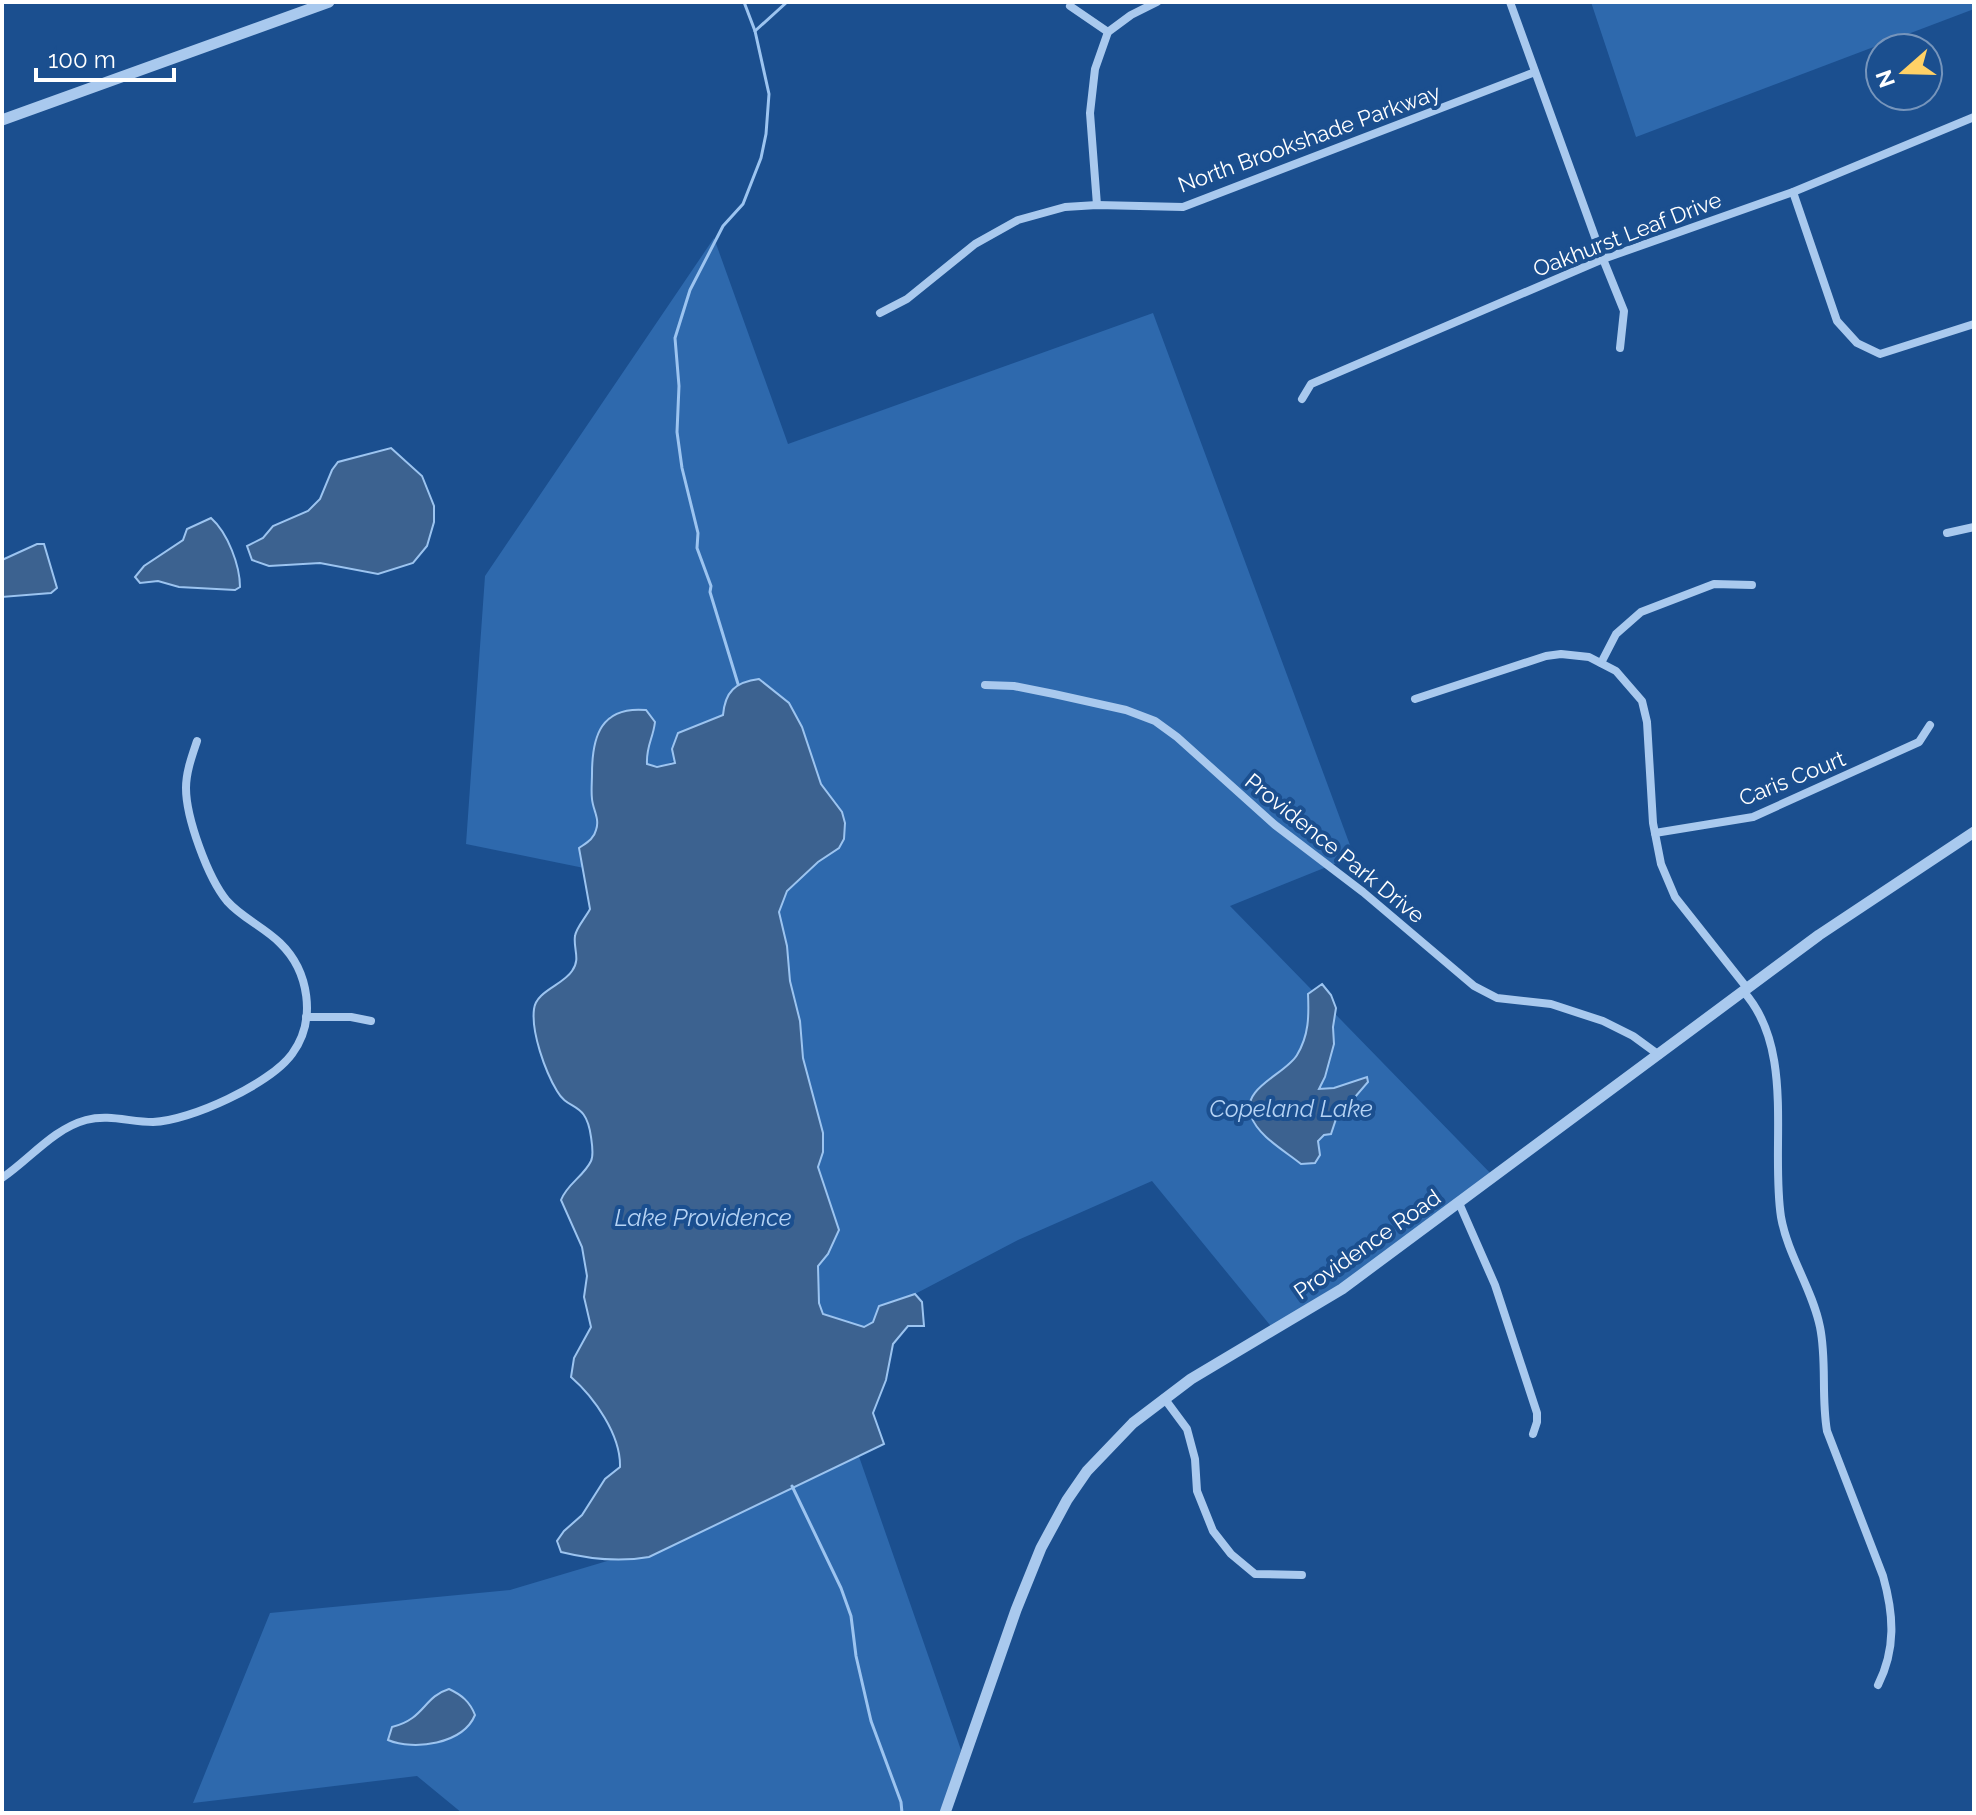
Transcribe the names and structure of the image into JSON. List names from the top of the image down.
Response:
{
  "streets": {
    "street": [
      "North Brookshade Parkway",
      "Oakhurst Leaf Drive",
      "Caris Court",
      "Providence Park Drive",
      "Providence Road"
    ]
  },
  "crossings": [
    ["Providence Park Drive", "Providence Road"]
  ],
  "water": ["Copeland Lake", "Lake Providence"],
  "scale_bar": "100 m",
  "north": "left"
}
